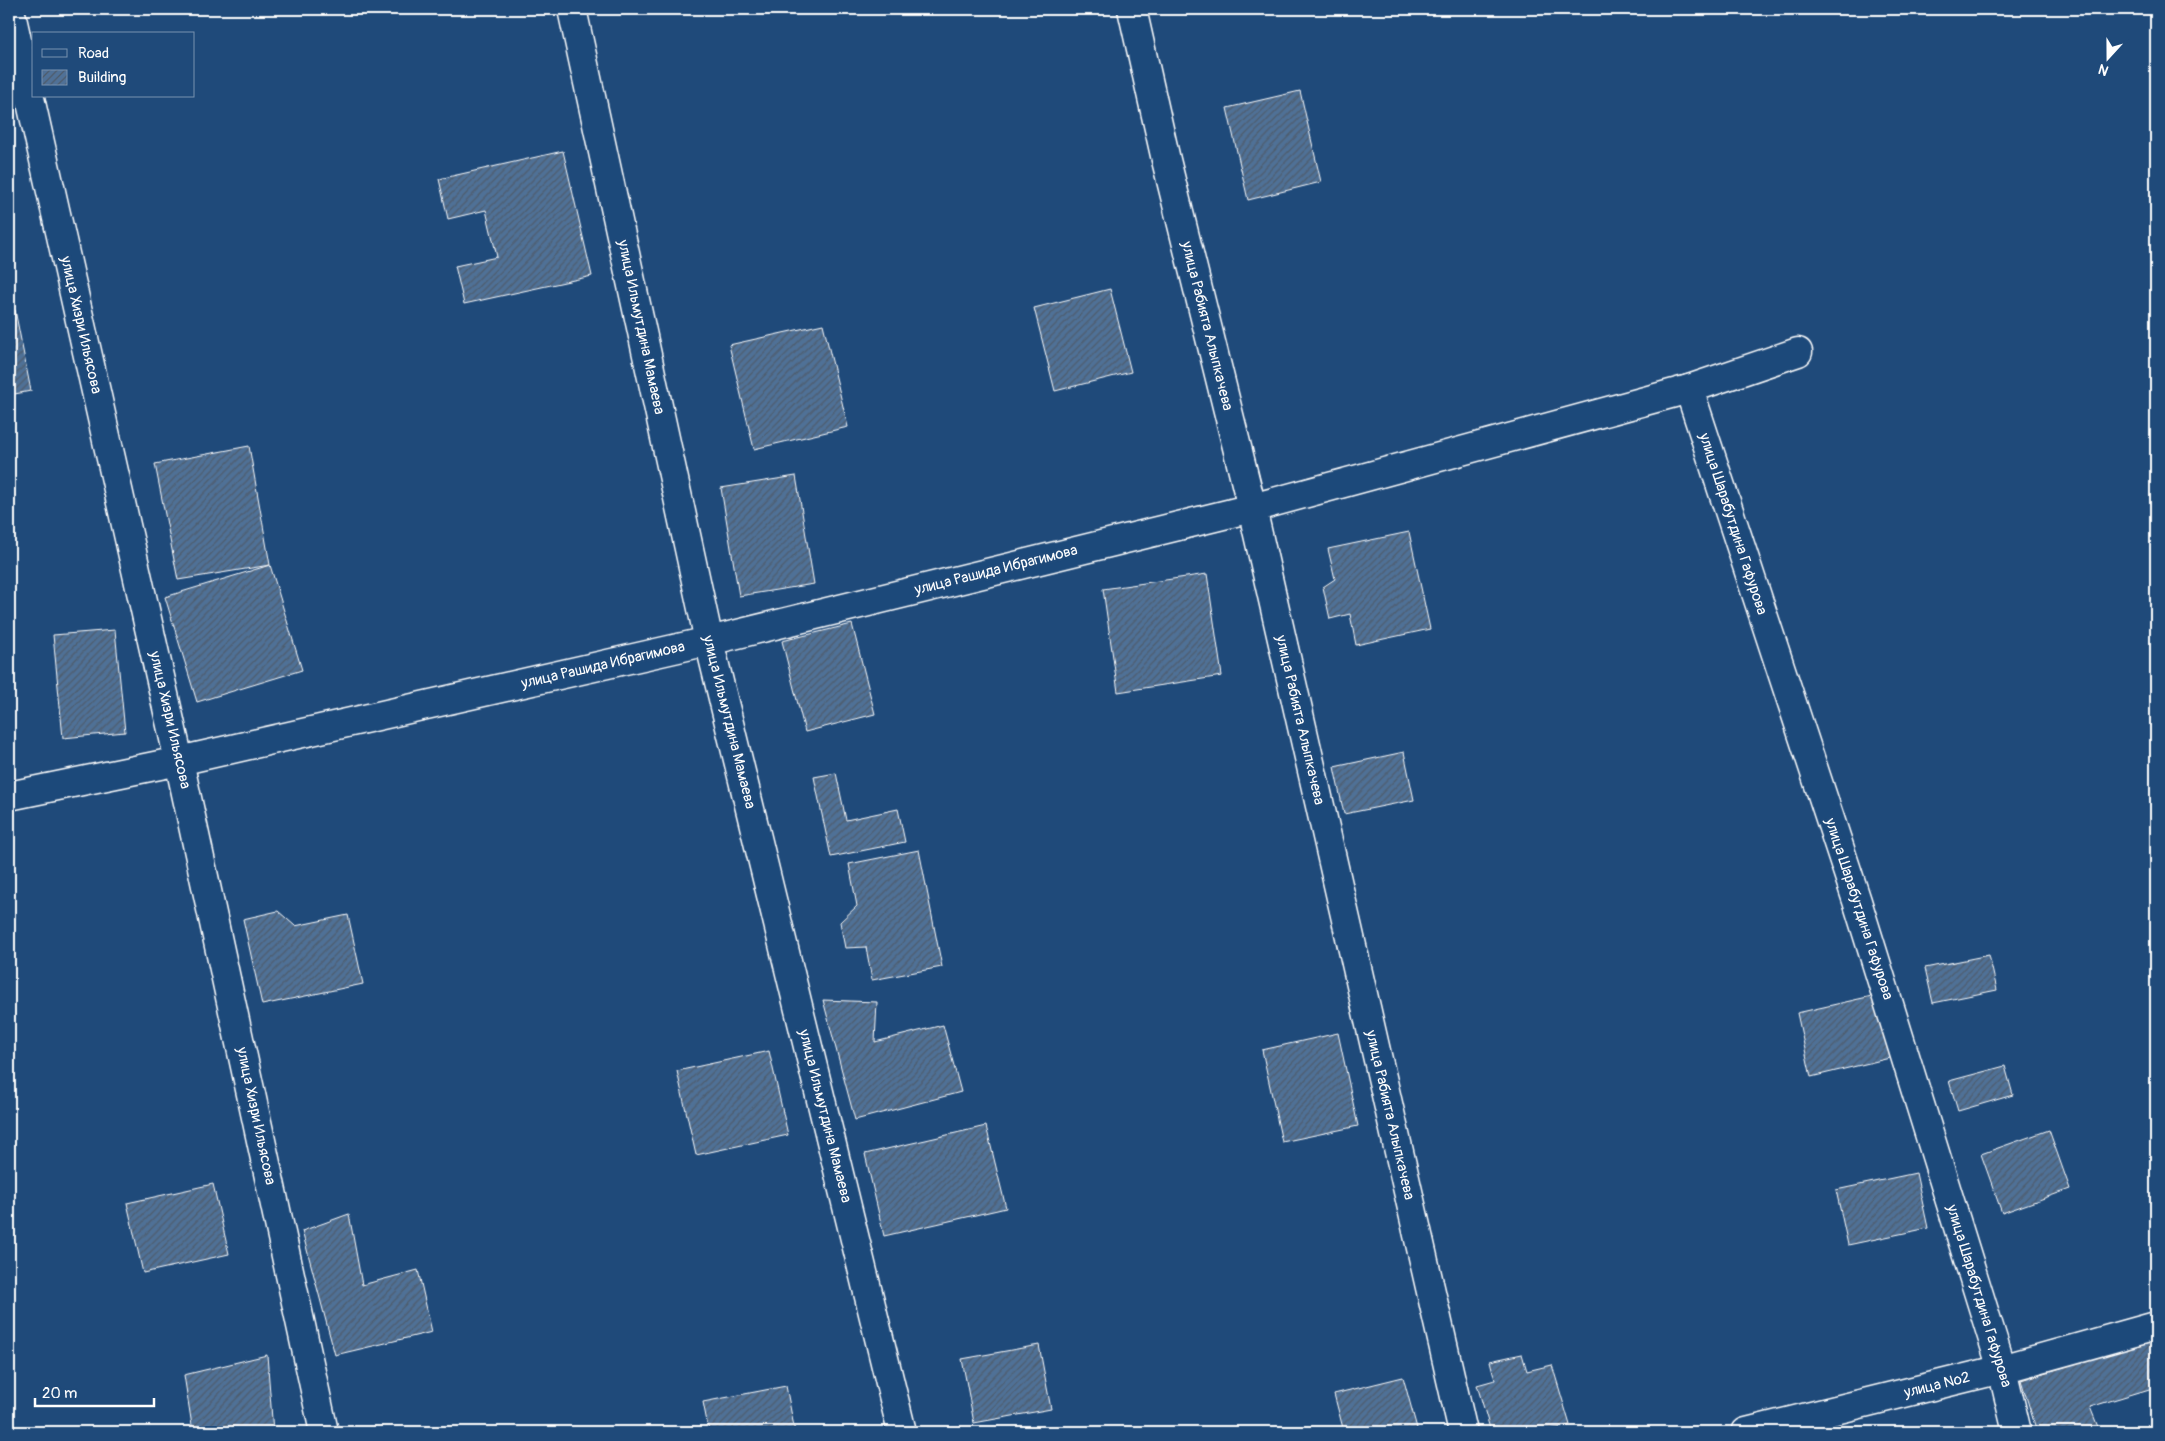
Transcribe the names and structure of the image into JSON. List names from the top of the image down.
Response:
{
  "streets": {
    "street": [
      "улица Хизри Ильясова",
      "улица Рабията Алыпкачева",
      "улица Ильмутдина Мамаева",
      "улица Шарабутдина Гафурова",
      "улица Рашида Ибрагимова",
      "улица №2"
    ]
  },
  "crossings": [
    ["улица Хизри Ильясова", "улица Рашида Ибрагимова"],
    ["улица Рабията Алыпкачева", "улица Рашида Ибрагимова"],
    ["улица Ильмутдина Мамаева", "улица Рашида Ибрагимова"],
    ["улица Шарабутдина Гафурова", "улица Рашида Ибрагимова"],
    ["улица Шарабутдина Гафурова", "улица №2"]
  ],
  "legend": ["Road", "Building"],
  "scale_bar": "20 m",
  "north": "bottom"
}
